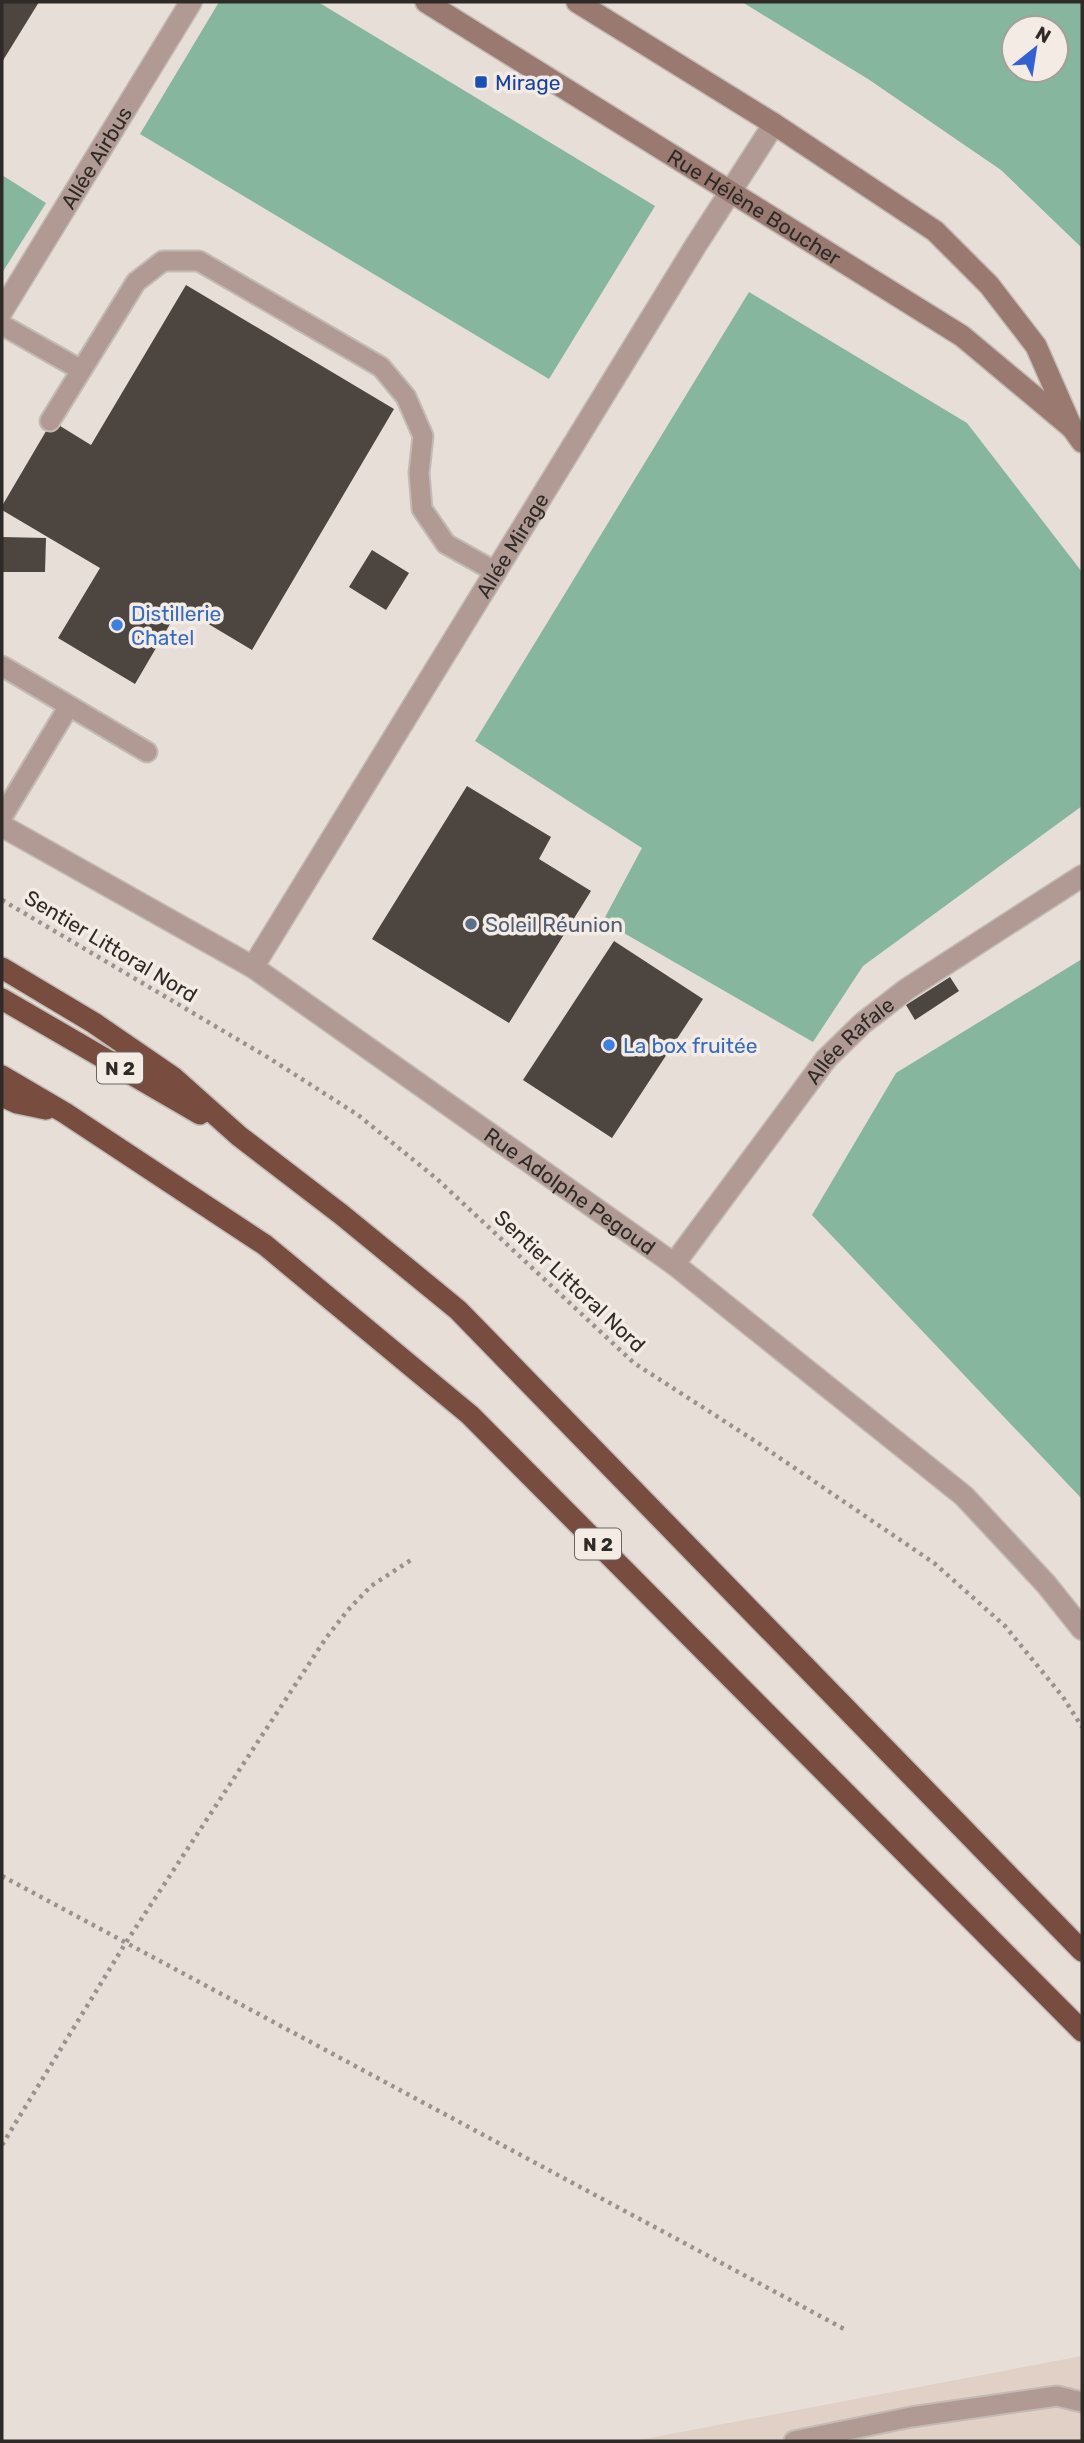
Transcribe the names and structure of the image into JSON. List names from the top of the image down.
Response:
{
  "streets": {
    "highway": ["N 2"],
    "street": [
      "Allée Airbus",
      "Rue Hélène Boucher",
      "Allée Mirage",
      "Allée Rafale",
      "Rue Adolphe Pegoud"
    ],
    "path": ["Sentier Littoral Nord"]
  },
  "crossings": [
    ["Rue Hélène Boucher", "Allée Mirage"],
    ["Allée Mirage", "Rue Adolphe Pegoud"],
    ["Allée Rafale", "Rue Adolphe Pegoud"]
  ],
  "places": {
    "transit": ["Mirage"],
    "other": ["Distillerie Chatel", "Soleil Réunion", "La box fruitée"]
  },
  "north": "top right"
}
